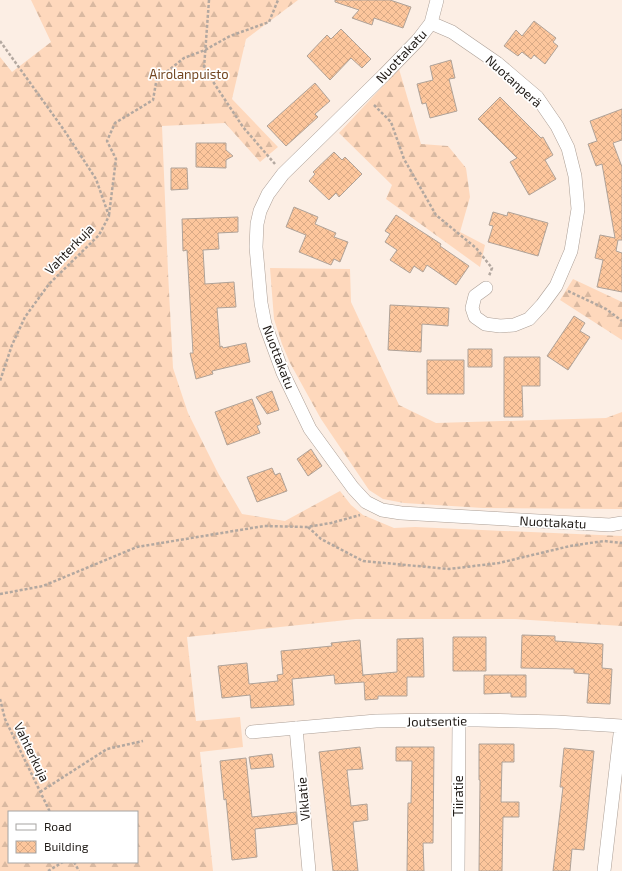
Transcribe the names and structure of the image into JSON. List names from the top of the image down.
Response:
{
  "streets": {
    "street": [
      "Nuottakatu",
      "Nuotanperä",
      "Joutsentie",
      "Tiiratie",
      "Viklatie"
    ],
    "path": ["Vahterkuja"]
  },
  "crossings": [
    ["Nuottakatu", "Nuotanperä"],
    ["Joutsentie", "Tiiratie"],
    ["Joutsentie", "Viklatie"]
  ],
  "parks": ["Airolanpuisto"],
  "legend": ["Road", "Building"]
}
